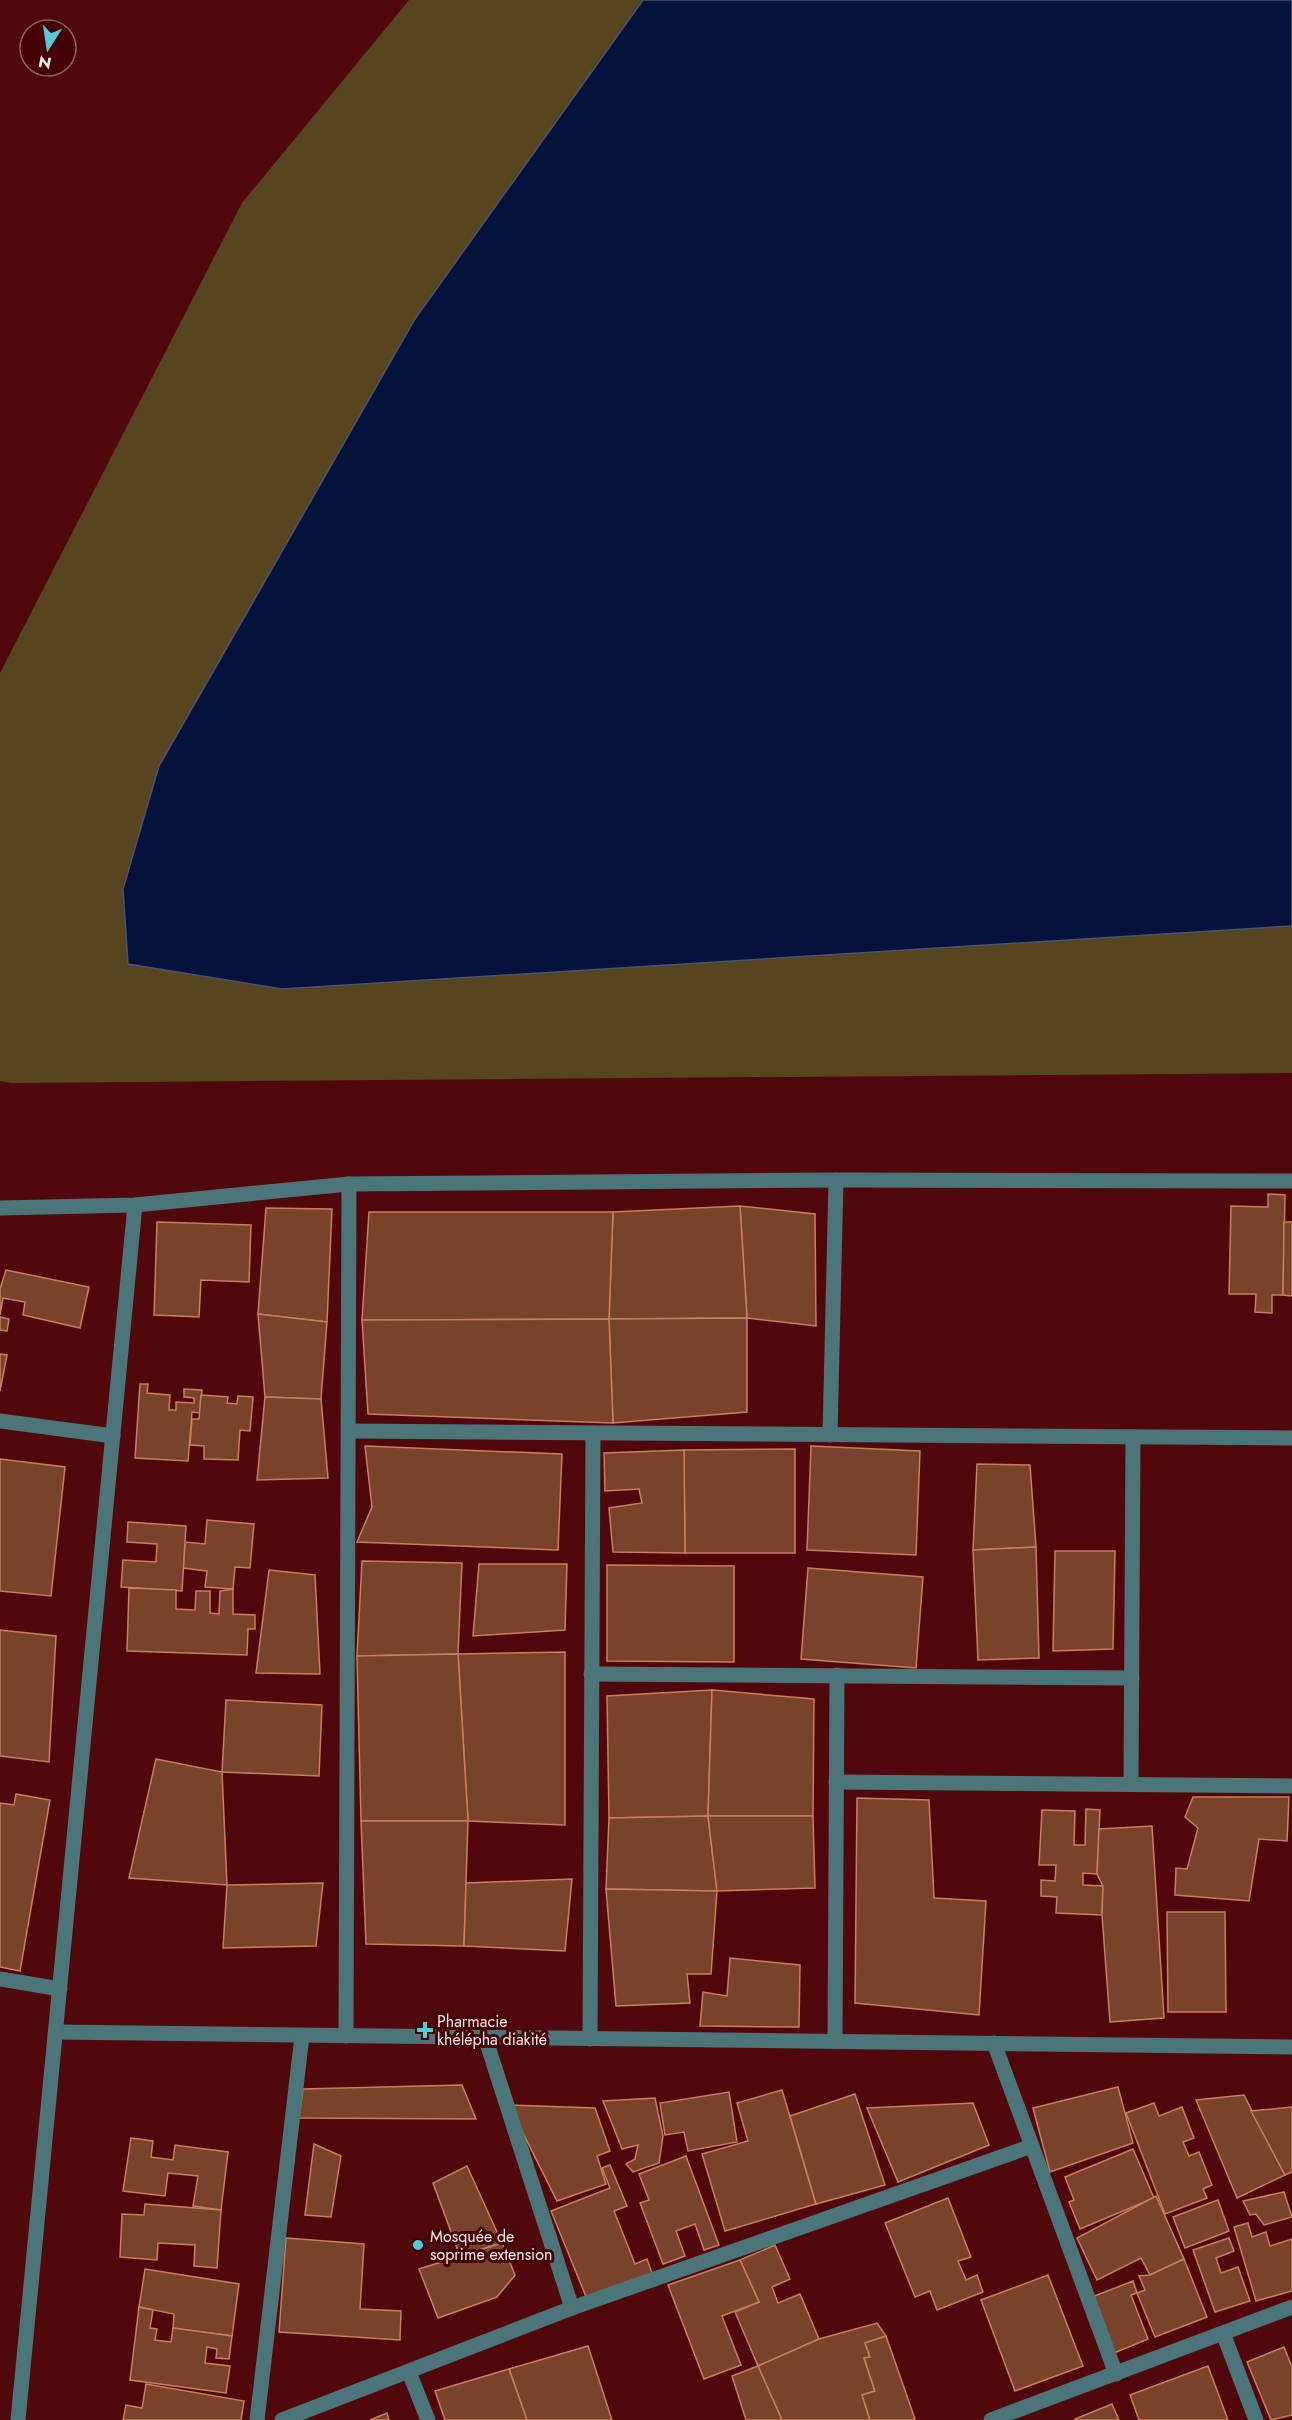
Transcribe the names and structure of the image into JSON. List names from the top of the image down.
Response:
{
  "places": {
    "health": ["Pharmacie khélépha diakité"],
    "other": ["Mosquée de soprime extension"]
  },
  "north": "bottom"
}
